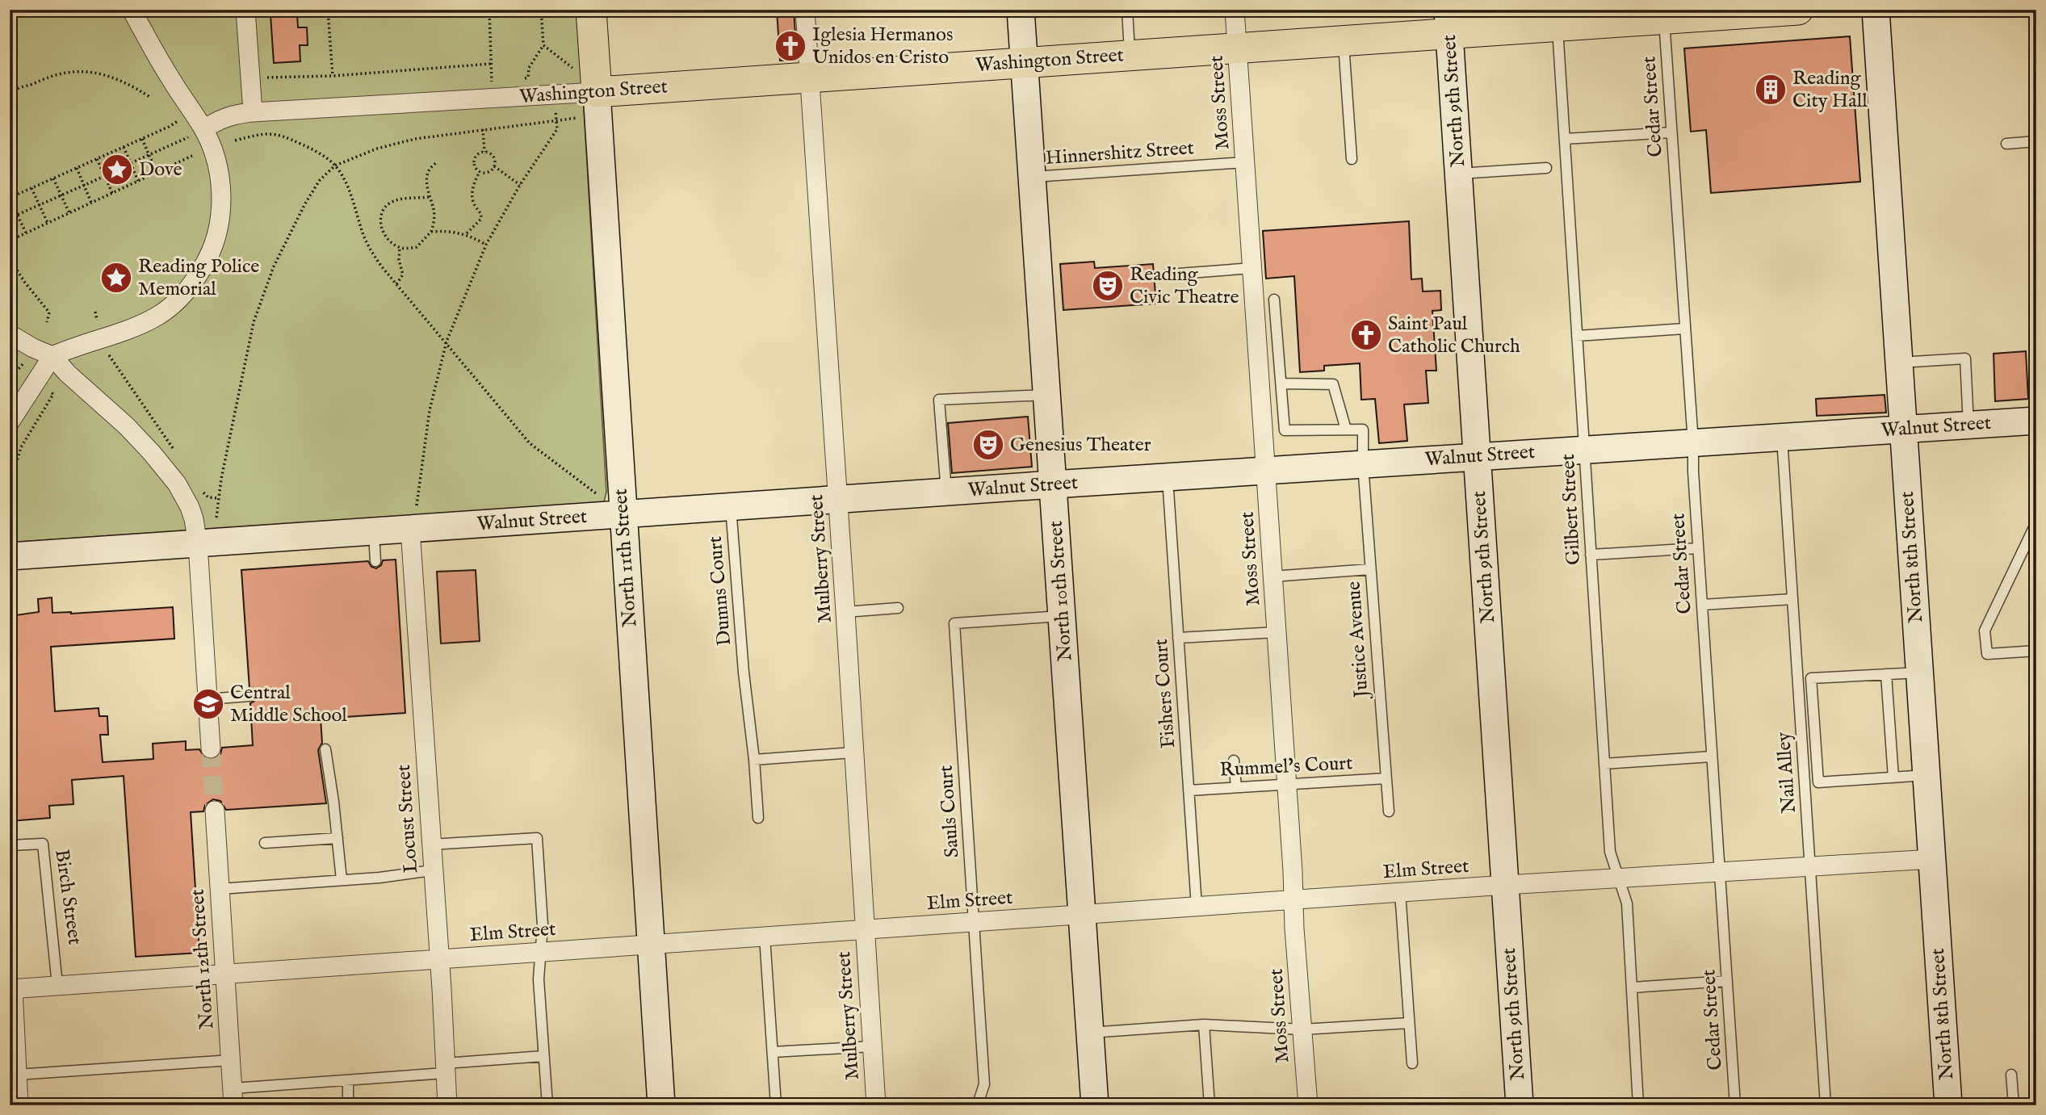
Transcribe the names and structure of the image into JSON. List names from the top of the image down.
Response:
{
  "streets": {
    "main road": ["Washington Street", "North 11th Street"],
    "street": [
      "North 9th Street",
      "Moss Street",
      "Walnut Street",
      "North 8th Street",
      "Mulberry Street",
      "North 10th Street",
      "Locust Street",
      "Elm Street",
      "North 12th Street"
    ],
    "lane": [
      "Cedar Street",
      "Hinnershitz Street",
      "Gilbert Street",
      "Dumns Court",
      "Justice Avenue",
      "Fishers Court",
      "Rummel's Court",
      "Nail Alley",
      "Sauls Court",
      "Birch Street"
    ]
  },
  "crossings": [
    ["Washington Street", "North 9th Street"],
    ["Washington Street", "Moss Street"],
    ["Washington Street", "Cedar Street"],
    ["Washington Street", "Gilbert Street"],
    ["Washington Street", "North 11th Street"],
    ["Washington Street", "Mulberry Street"],
    ["Washington Street", "North 10th Street"],
    ["North 9th Street", "Walnut Street"],
    ["North 9th Street", "Elm Street"],
    ["Moss Street", "Hinnershitz Street"],
    ["Moss Street", "Walnut Street"],
    ["Moss Street", "Rummel's Court"],
    ["Moss Street", "Elm Street"],
    ["Cedar Street", "Walnut Street"],
    ["Cedar Street", "Elm Street"],
    ["Hinnershitz Street", "North 10th Street"],
    ["Walnut Street", "Gilbert Street"],
    ["Walnut Street", "North 8th Street"],
    ["Walnut Street", "North 11th Street"],
    ["Walnut Street", "Mulberry Street"],
    ["Walnut Street", "Dumns Court"],
    ["Walnut Street", "North 10th Street"],
    ["Walnut Street", "Justice Avenue"],
    ["Walnut Street", "Fishers Court"],
    ["Walnut Street", "Nail Alley"],
    ["Walnut Street", "Locust Street"],
    ["Gilbert Street", "Elm Street"],
    ["North 8th Street", "Elm Street"],
    ["North 11th Street", "Elm Street"],
    ["Mulberry Street", "Elm Street"],
    ["North 10th Street", "Sauls Court"],
    ["North 10th Street", "Elm Street"],
    ["Justice Avenue", "Rummel's Court"],
    ["Fishers Court", "Rummel's Court"],
    ["Fishers Court", "Elm Street"],
    ["Nail Alley", "Elm Street"],
    ["Sauls Court", "Elm Street"],
    ["Locust Street", "Elm Street"],
    ["Elm Street", "Birch Street"],
    ["Elm Street", "North 12th Street"]
  ],
  "places": {
    "church": ["Iglesia Hermanos Unidos en Cristo", "Saint Paul Catholic Church"],
    "building": ["Reading City Hall"],
    "place": ["Dove", "Reading Police Memorial"],
    "theatre": ["Reading Civic Theatre", "Genesius Theater"],
    "school or university": ["Central Middle School"]
  }
}
